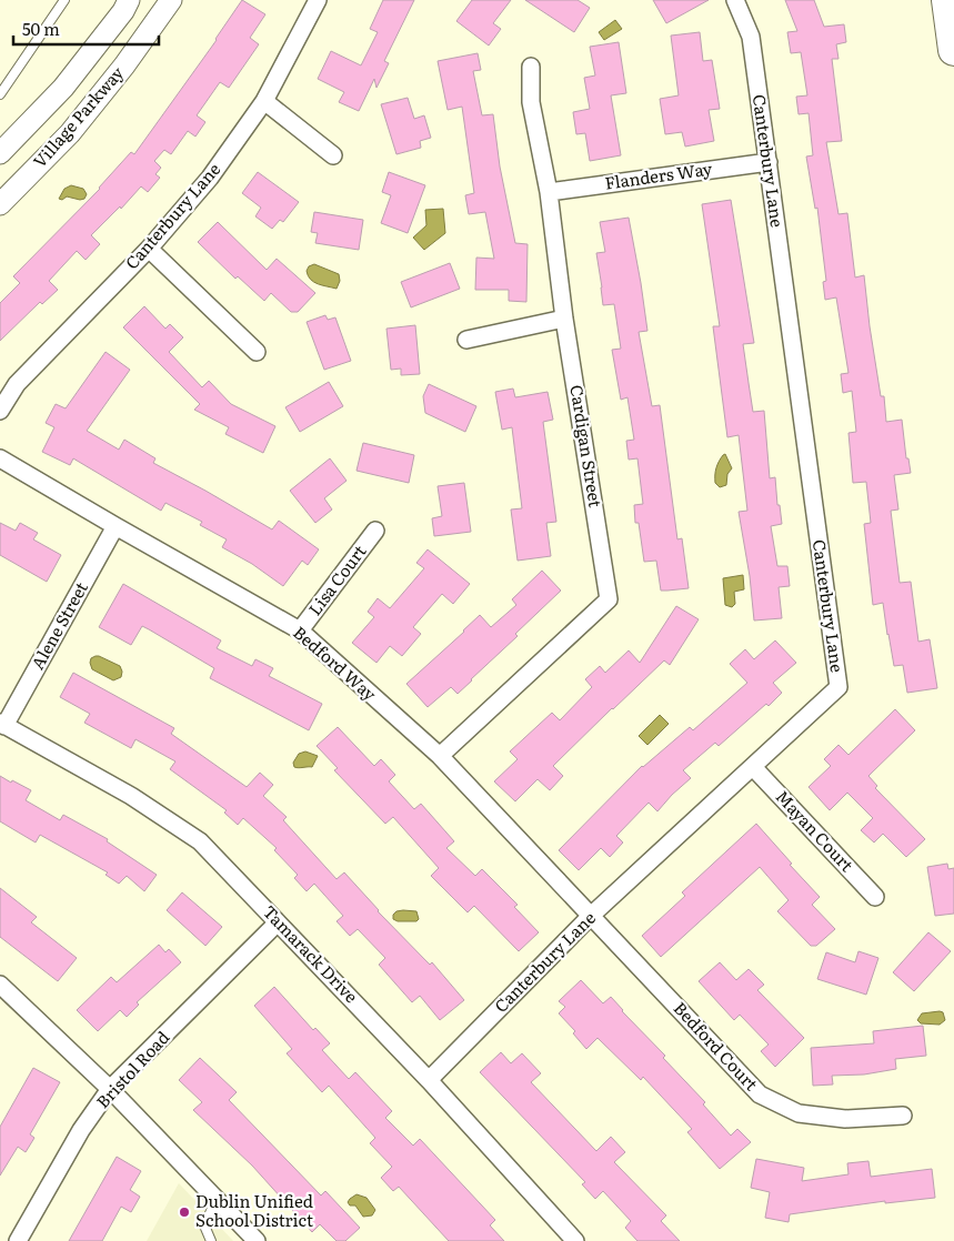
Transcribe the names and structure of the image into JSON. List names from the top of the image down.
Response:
{
  "streets": {
    "street": [
      "Village Parkway",
      "Canterbury Lane",
      "Flanders Way",
      "Cardigan Street",
      "Lisa Court",
      "Alene Street",
      "Bedford Way",
      "Mayan Court",
      "Tamarack Drive",
      "Bedford Court",
      "Bristol Road"
    ]
  },
  "crossings": [
    ["Canterbury Lane", "Flanders Way"],
    ["Canterbury Lane", "Bedford Way"],
    ["Canterbury Lane", "Mayan Court"],
    ["Canterbury Lane", "Tamarack Drive"],
    ["Canterbury Lane", "Bedford Court"],
    ["Flanders Way", "Cardigan Street"],
    ["Cardigan Street", "Bedford Way"],
    ["Lisa Court", "Bedford Way"],
    ["Alene Street", "Bedford Way"],
    ["Alene Street", "Tamarack Drive"],
    ["Bedford Way", "Bedford Court"],
    ["Tamarack Drive", "Bristol Road"]
  ],
  "places": ["Dublin Unified School District"],
  "scale_bar": "50 m"
}
